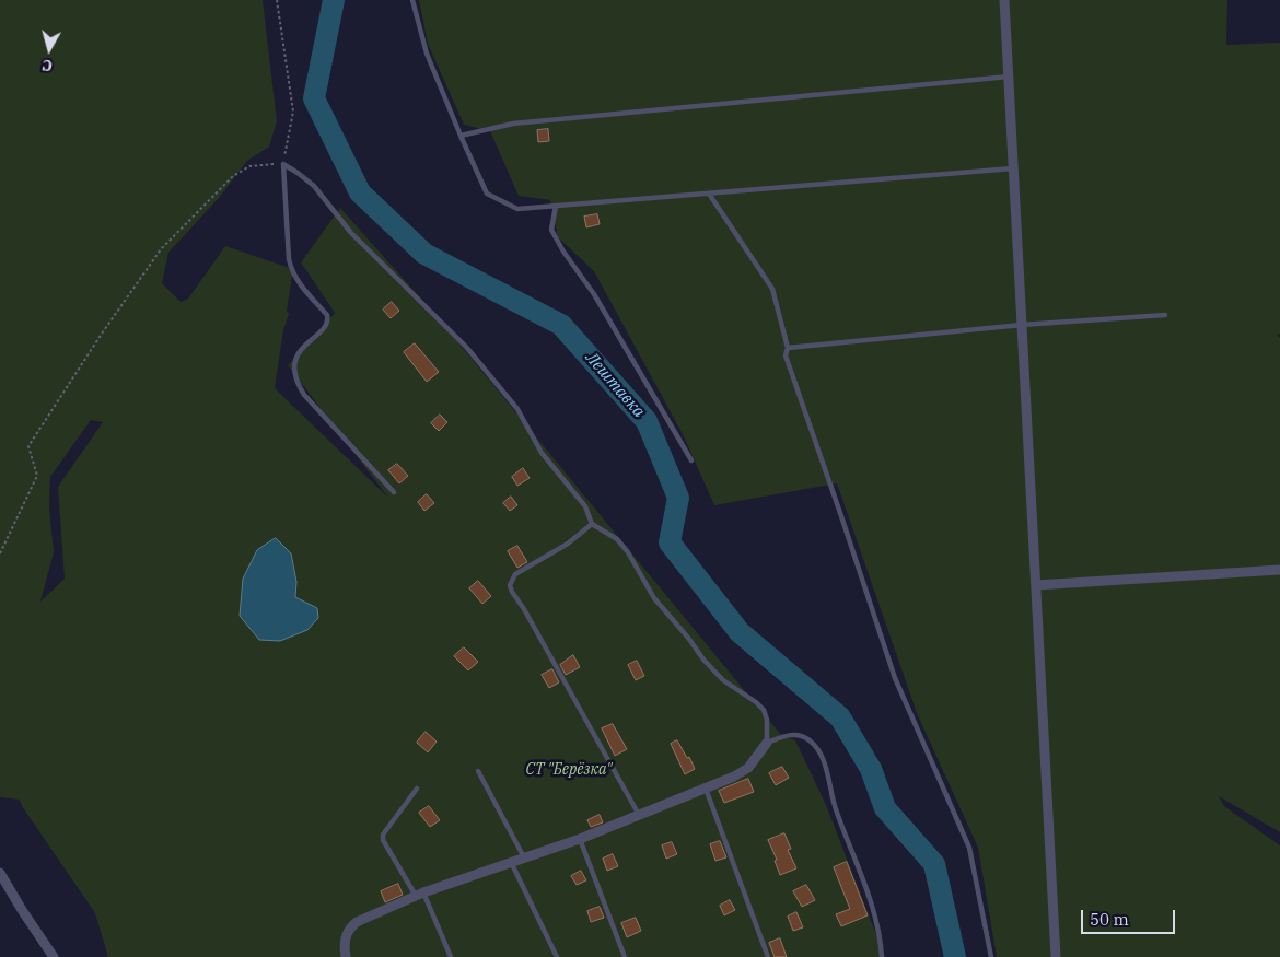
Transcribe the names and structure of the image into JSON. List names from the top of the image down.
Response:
{
  "water": ["Лештавка"],
  "parks": ["СТ \"Берёзка\""],
  "scale_bar": "50 m",
  "north": "bottom"
}
